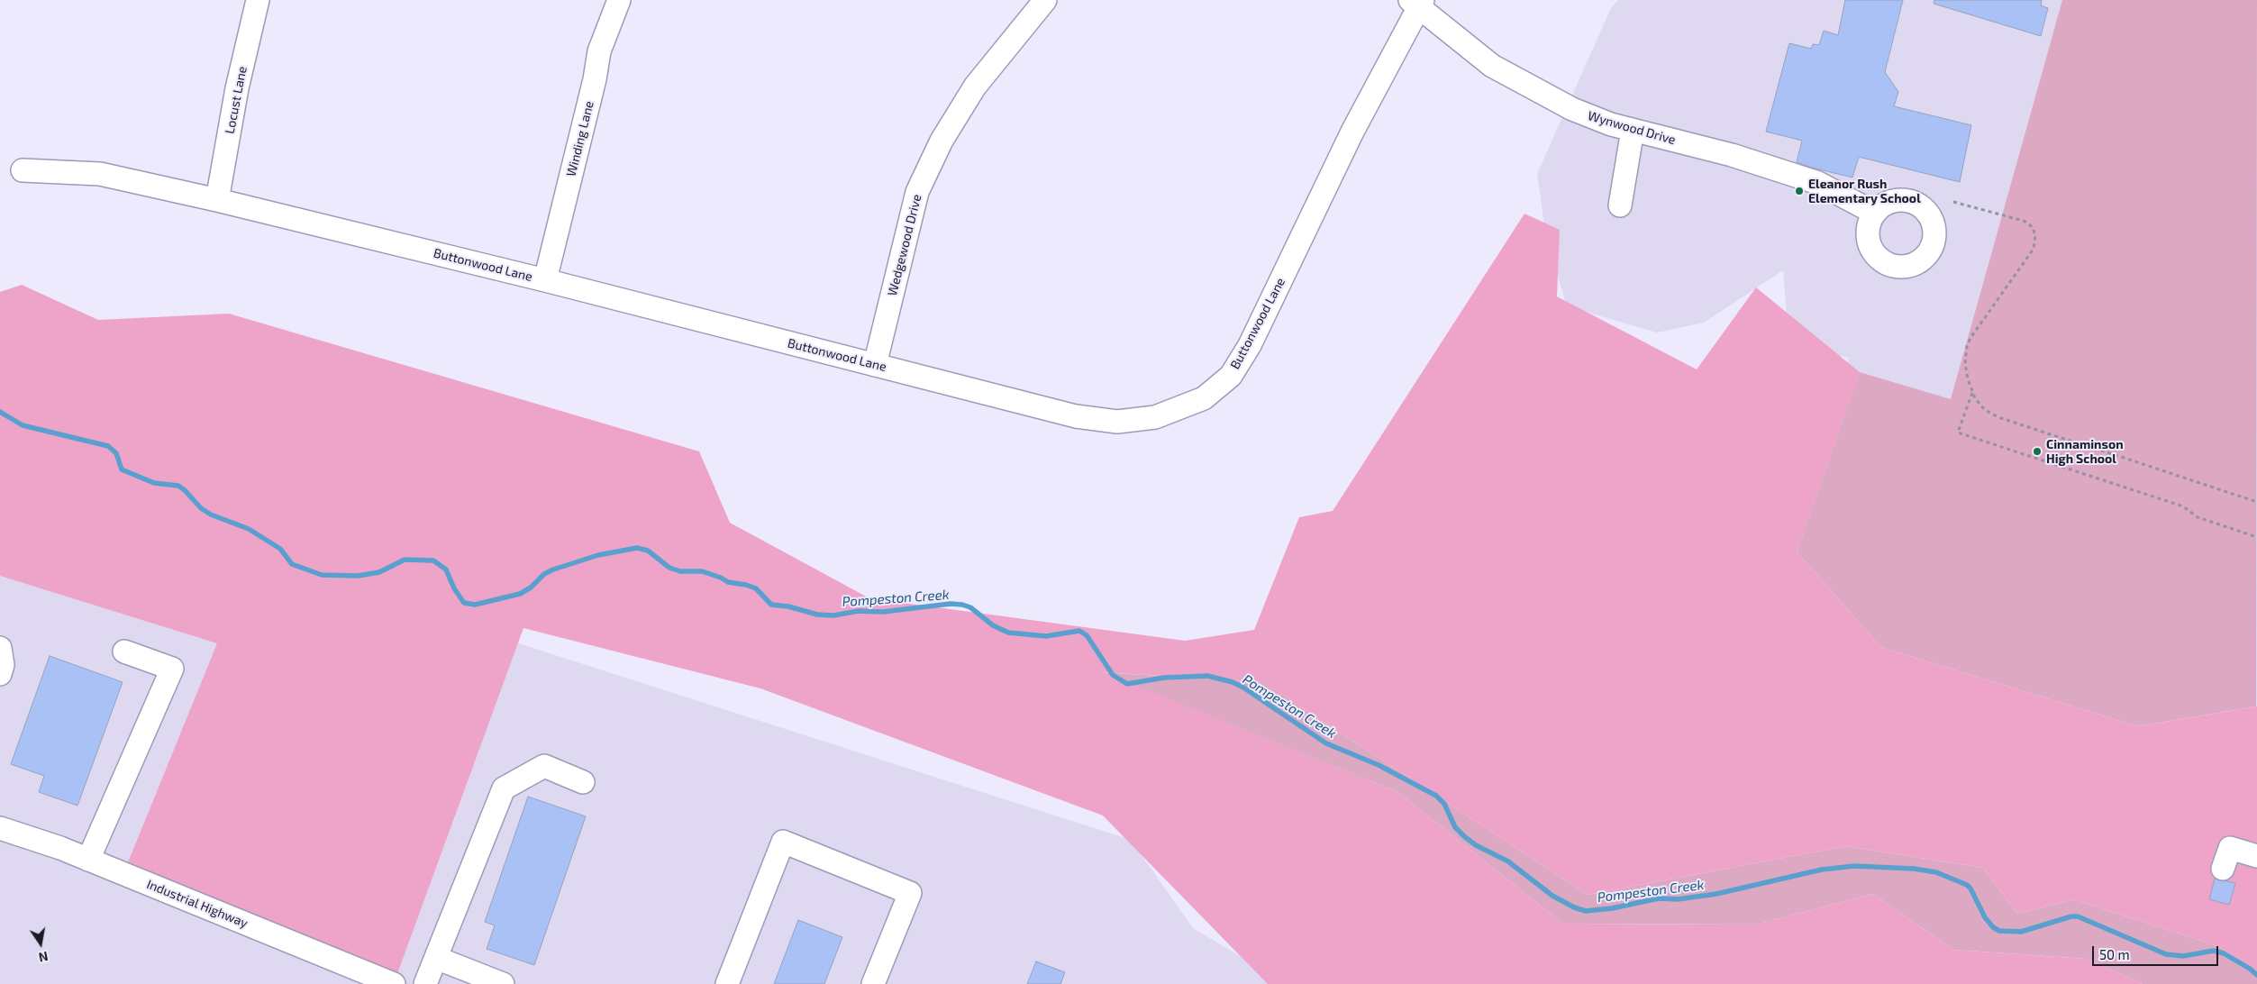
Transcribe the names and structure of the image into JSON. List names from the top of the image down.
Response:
{
  "streets": {
    "street": [
      "Locust Lane",
      "Wynwood Drive",
      "Winding Lane",
      "Wedgewood Drive",
      "Buttonwood Lane",
      "Industrial Highway"
    ]
  },
  "crossings": [
    ["Locust Lane", "Buttonwood Lane"],
    ["Wynwood Drive", "Buttonwood Lane"],
    ["Winding Lane", "Buttonwood Lane"],
    ["Wedgewood Drive", "Buttonwood Lane"]
  ],
  "water": ["Pompeston Creek"],
  "places": ["Eleanor Rush Elementary School", "Cinnaminson High School"],
  "scale_bar": "50 m",
  "north": "bottom"
}
